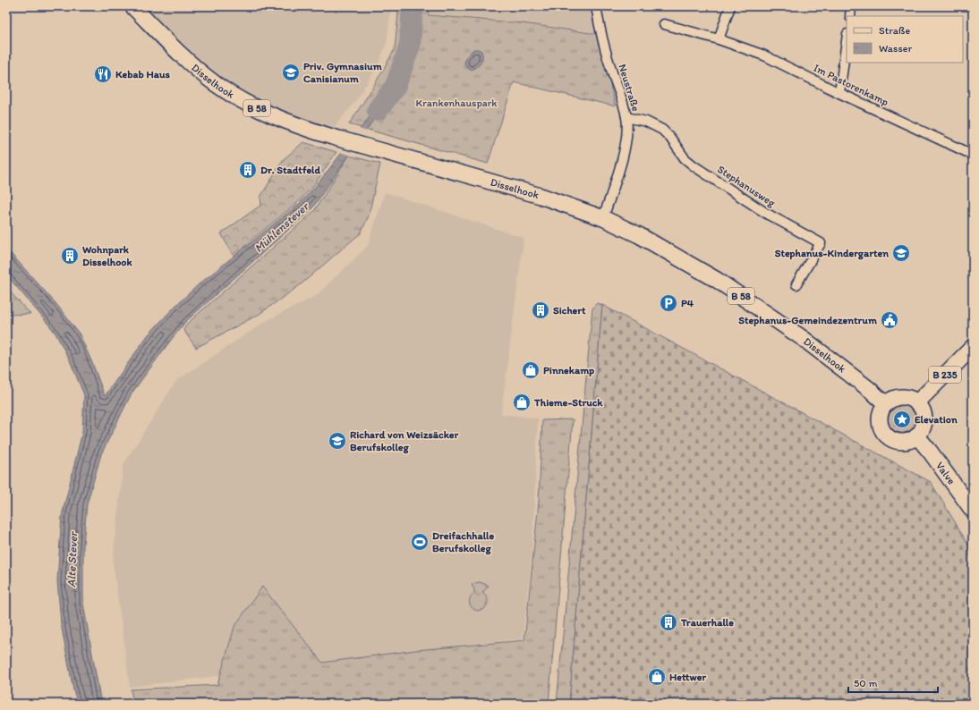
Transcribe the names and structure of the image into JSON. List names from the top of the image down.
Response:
{
  "streets": {
    "main road": [
      "Disselhook",
      "B 58",
      "B 235",
      "Valve"
    ],
    "street": ["Im Pastorenkamp", "Neustraße", "Stephanusweg"]
  },
  "crossings": [
    ["Disselhook", "Neustraße"],
    ["Disselhook", "B 235"],
    ["Disselhook", "Valve"],
    ["Neustraße", "Stephanusweg"],
    ["B 235", "Valve"]
  ],
  "water": ["Mühlenstever", "Alte Stever"],
  "parks": ["Krankenhauspark"],
  "places": {
    "school or university": ["Priv. Gymnasium Canisianum", "Stephanus-Kindergarten", "Richard von Weizsäcker Berufskolleg"],
    "restaurant": ["Kebab Haus"],
    "building": [
      "Dr. Stadtfeld",
      "Wohnpark Disselhook",
      "Sichert",
      "Trauerhalle"
    ],
    "parking": ["P4"],
    "public building": ["Stephanus-Gemeindezentrum"],
    "shop": ["Pinnekamp", "Thieme-Struck", "Hettwer"],
    "place": ["Elevation"],
    "sports": ["Dreifachhalle Berufskolleg"]
  },
  "legend": ["Straße", "Wasser"],
  "scale_bar": "50 m"
}
